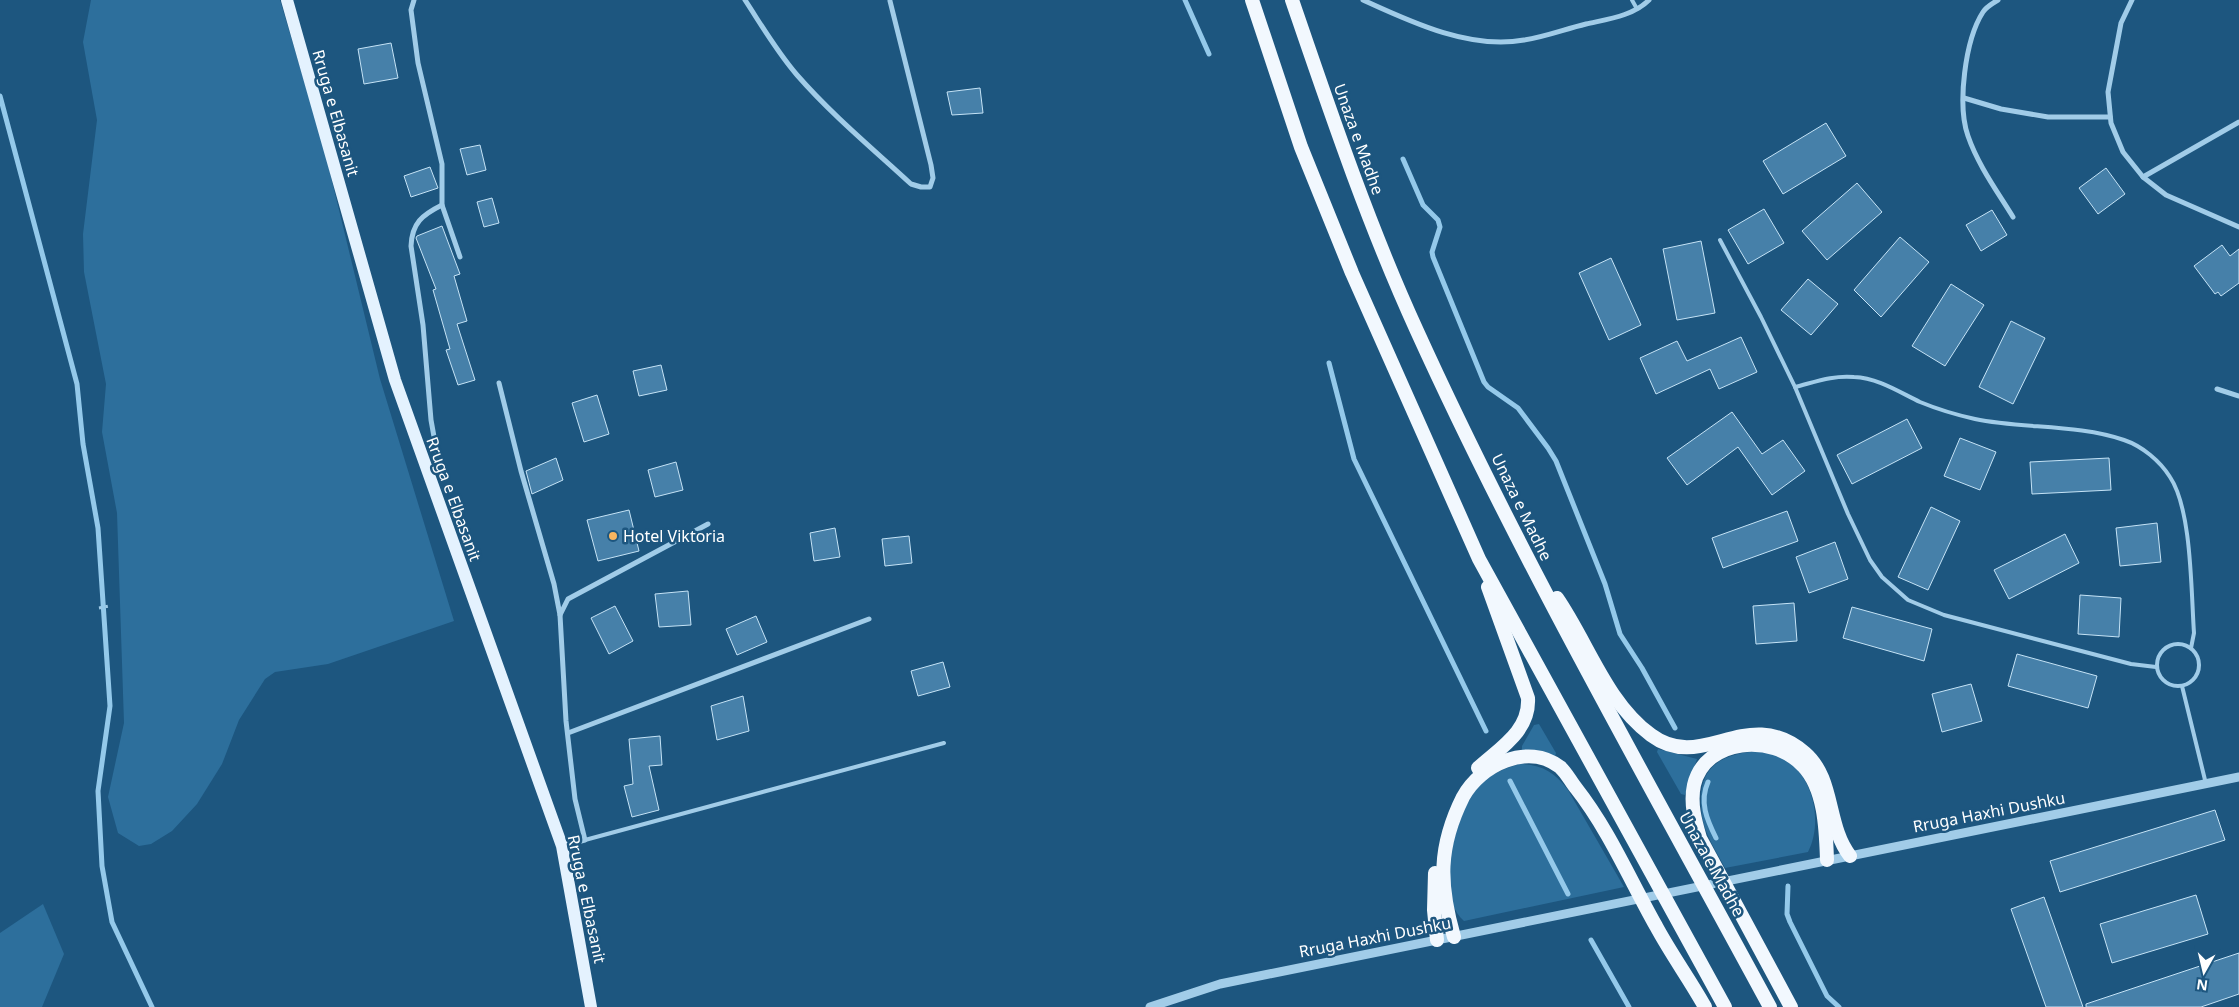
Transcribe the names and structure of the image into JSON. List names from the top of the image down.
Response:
{
  "streets": {
    "highway": ["Unaza e Madhe"],
    "main road": ["Rruga e Elbasanit"],
    "street": ["Rruga Haxhi Dushku"]
  },
  "places": ["Hotel Viktoria"],
  "north": "bottom"
}
